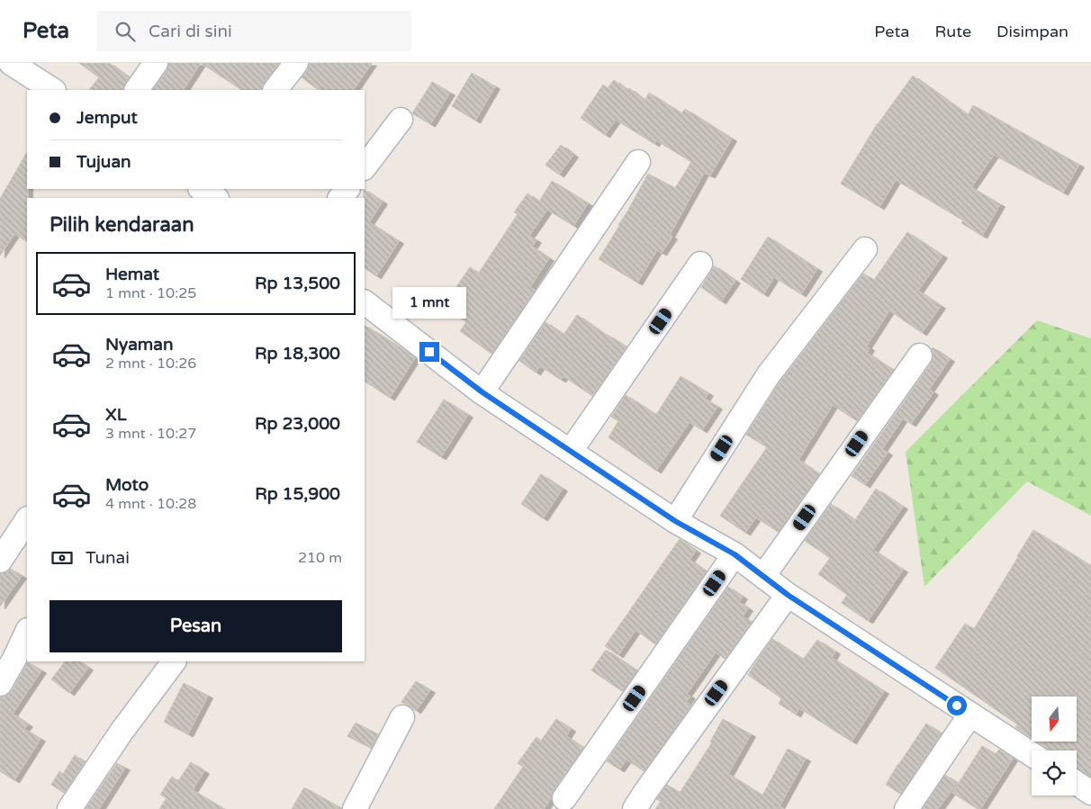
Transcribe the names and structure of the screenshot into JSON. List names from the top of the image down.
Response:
{
  "north": "bottom",
  "page": {
    "header": "Peta",
    "search": "Cari di sini",
    "nav": ["Peta", "Rute", "Disimpan"],
    "banner": ["Jemput", "Tujuan"],
    "heading": "Pilih kendaraan",
    "list": [
      {
        "name": "Hemat",
        "note": "1 mnt · 10:25",
        "value": "Rp 13,500"
      },
      {
        "name": "Nyaman",
        "note": "2 mnt · 10:26",
        "value": "Rp 18,300"
      },
      {
        "name": "XL",
        "note": "3 mnt · 10:27",
        "value": "Rp 23,000"
      },
      {
        "name": "Moto",
        "note": "4 mnt · 10:28",
        "value": "Rp 15,900"
      }
    ],
    "bubble": "1 mnt",
    "pay": ["Tunai", "210 m"],
    "buttons": "Pesan"
  }
}
